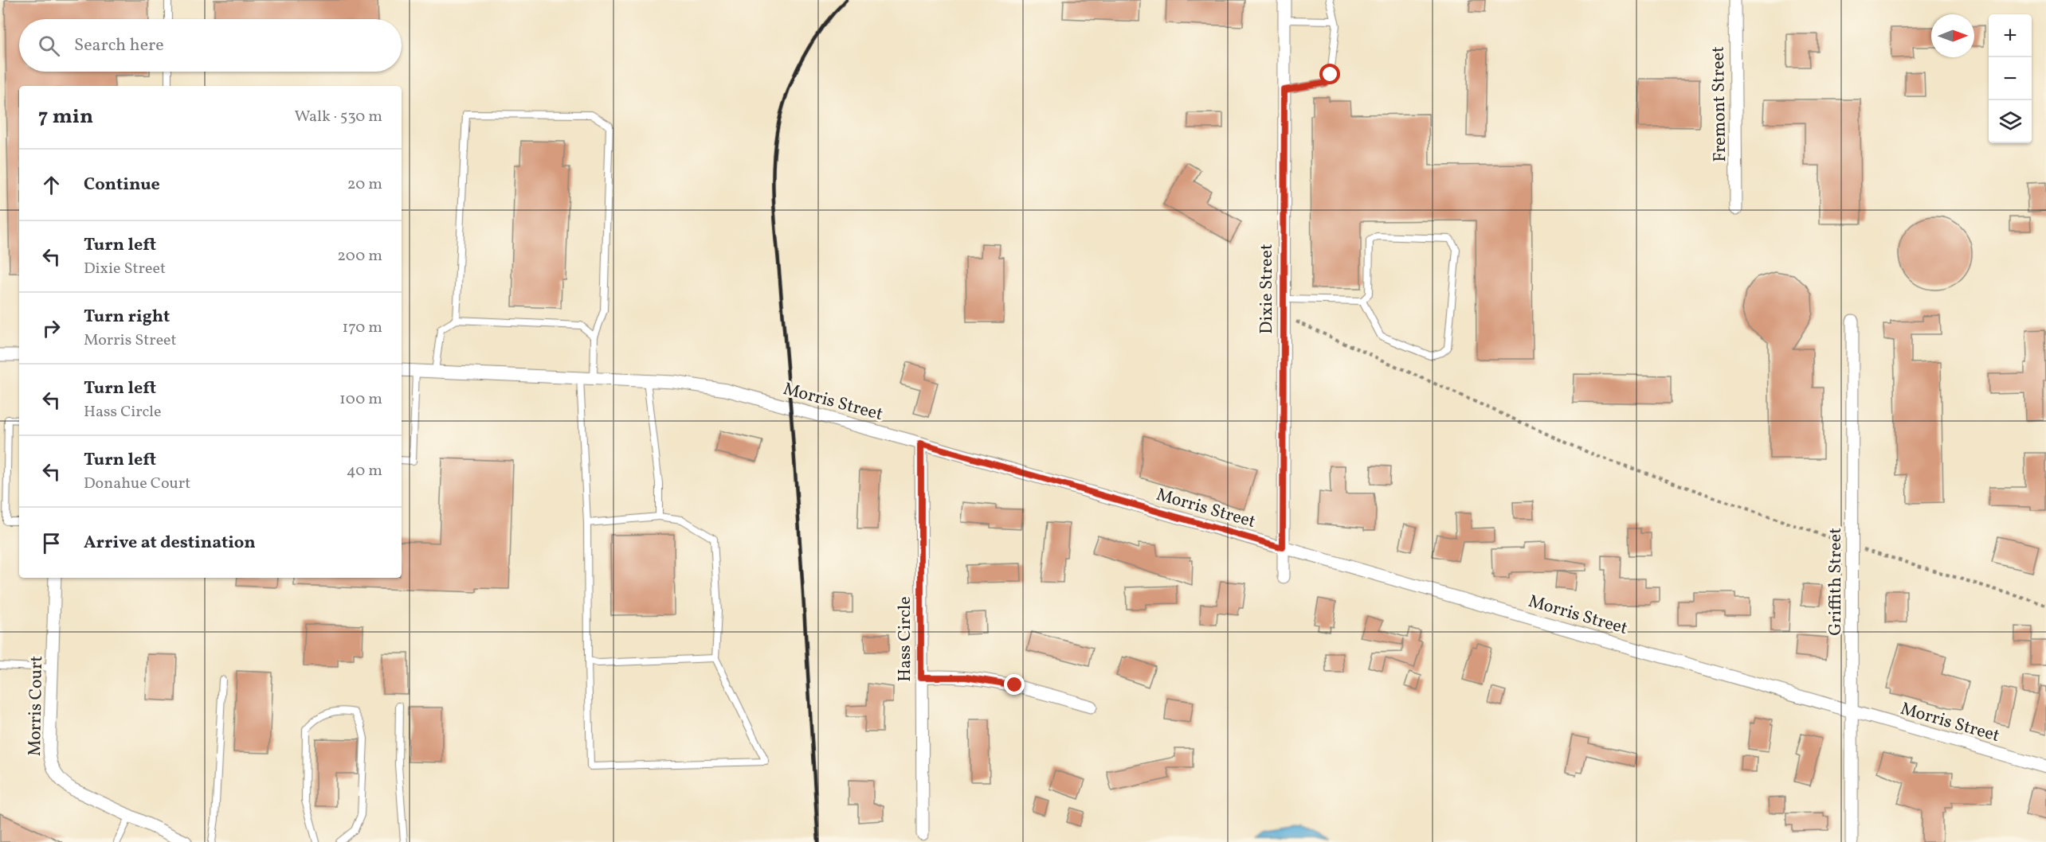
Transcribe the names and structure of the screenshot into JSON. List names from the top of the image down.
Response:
{
  "streets": {
    "street": [
      "Fremont Street",
      "Dixie Street",
      "Morris Street",
      "Griffith Street",
      "Hass Circle",
      "Morris Court"
    ]
  },
  "crossings": [
    ["Dixie Street", "Morris Street"],
    ["Morris Street", "Griffith Street"],
    ["Morris Street", "Hass Circle"]
  ],
  "north": "right",
  "page": {
    "map_buttons": ["+", "−"],
    "search": "Search here",
    "heading": ["7 min", "Walk · 530 m"],
    "list": [
      ["Continue", "20 m"],
      ["Turn left", "Dixie Street", "200 m"],
      ["Turn right", "Morris Street", "170 m"],
      ["Turn left", "Hass Circle", "100 m"],
      ["Turn left", "Donahue Court", "40 m"],
      "Arrive at destination"
    ]
  }
}
